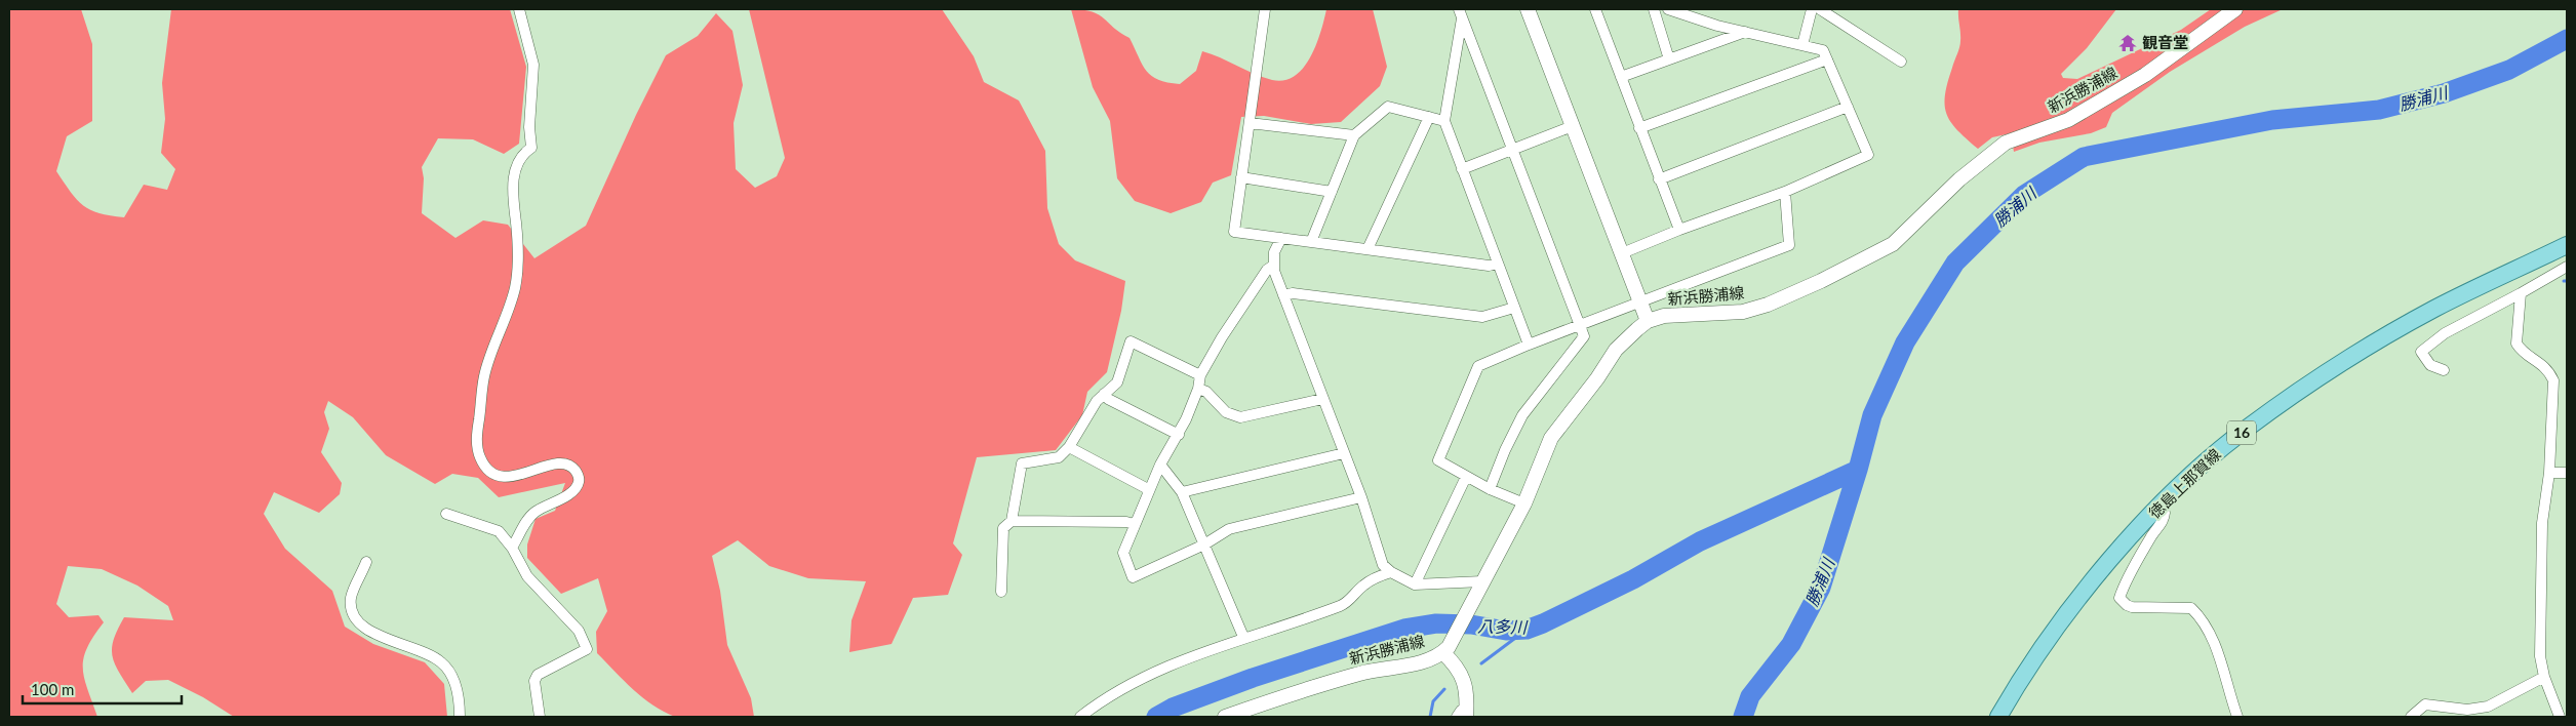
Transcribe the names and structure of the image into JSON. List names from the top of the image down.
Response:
{
  "streets": {
    "main road": ["新浜勝浦線", "16", "徳島上那賀線"]
  },
  "water": ["勝浦川", "八多川"],
  "places": {
    "temple": ["観音堂"]
  },
  "scale_bar": "100 m"
}
